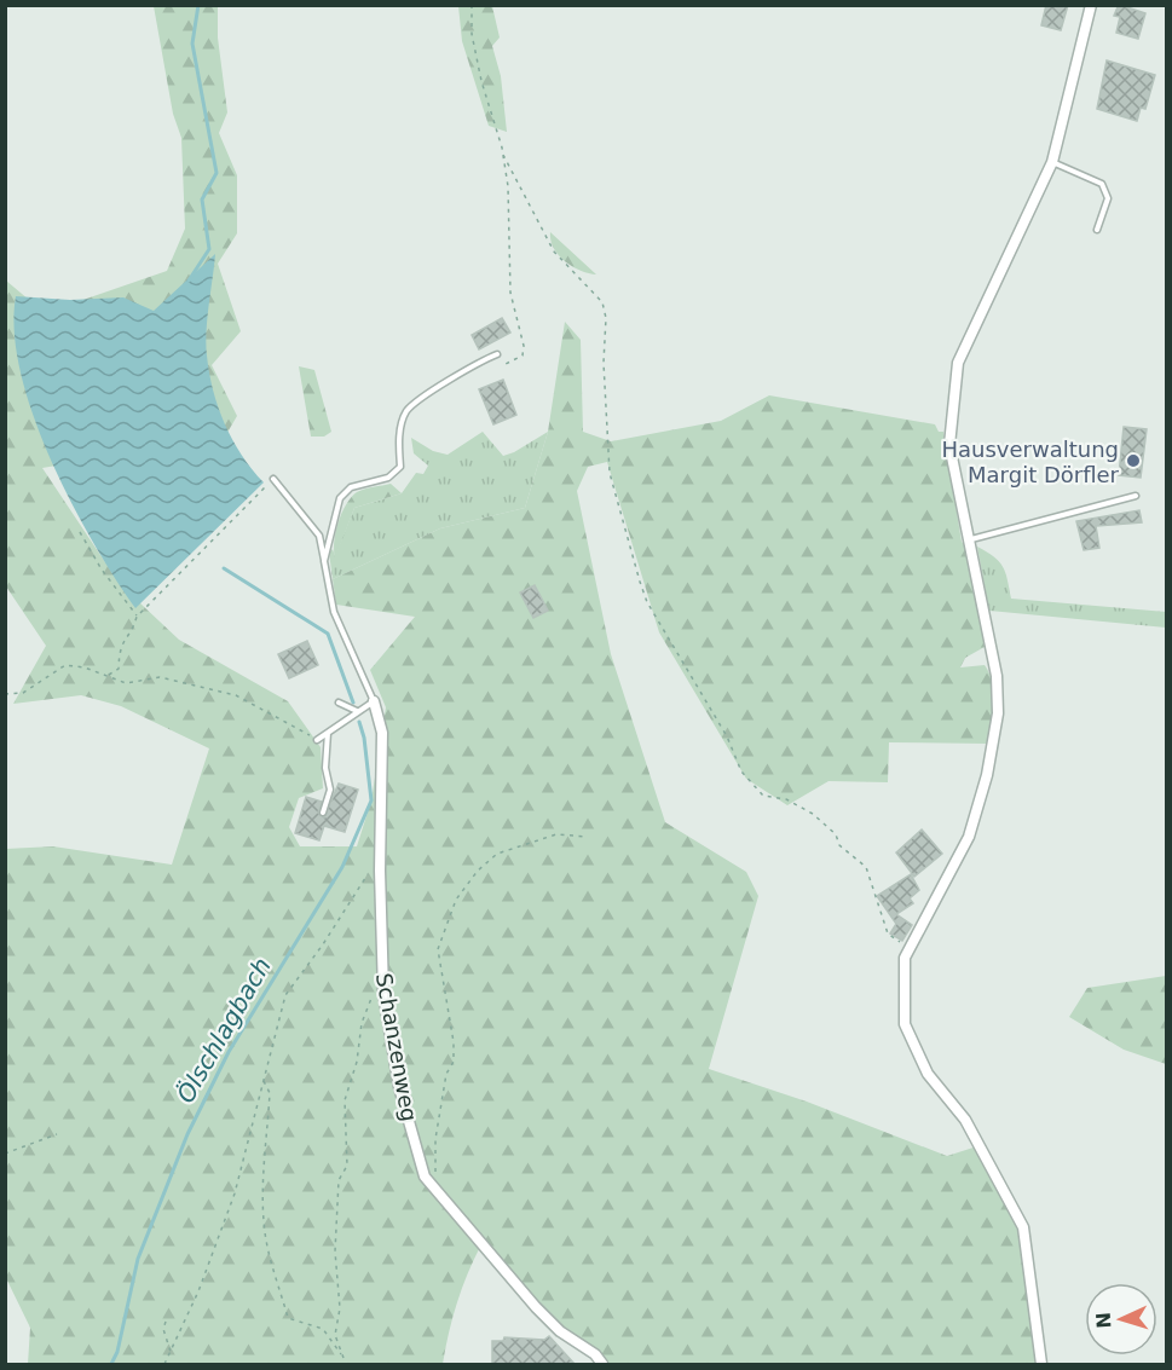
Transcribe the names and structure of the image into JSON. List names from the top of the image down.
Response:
{
  "streets": {
    "street": ["Schanzenweg"]
  },
  "water": ["Ölschlagbach"],
  "places": ["Hausverwaltung Margit Dörfler"],
  "north": "left"
}
